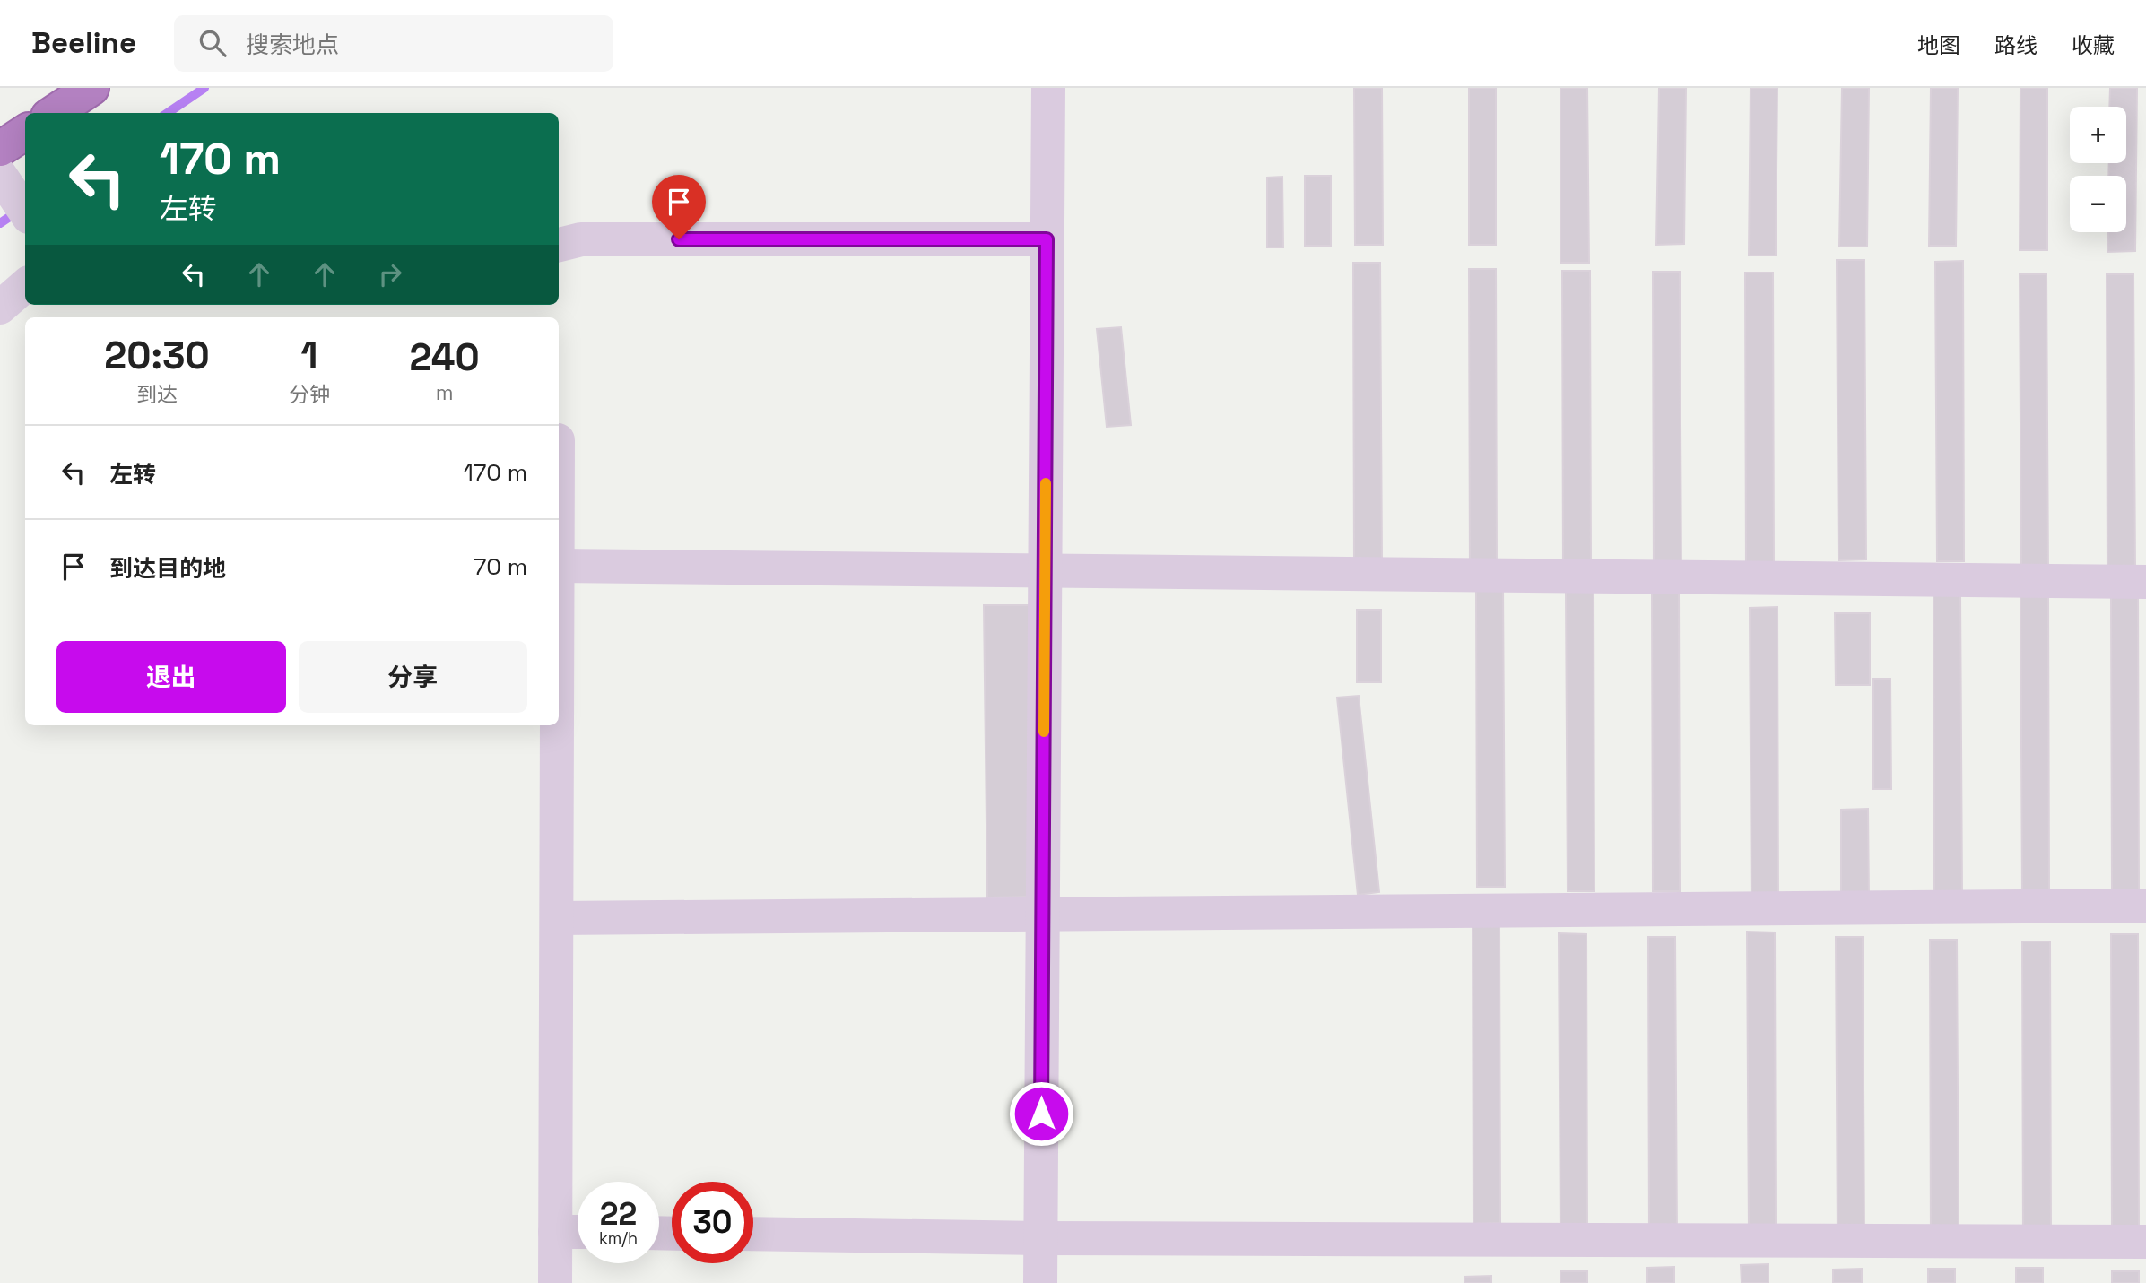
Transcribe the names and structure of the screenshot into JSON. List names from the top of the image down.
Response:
{
  "page": {
    "header": "Beeline",
    "search": "搜索地点",
    "nav": ["地图", "路线", "收藏"],
    "map_buttons": ["+", "−"],
    "turn": ["170 m", "左转"],
    "eta": [
      "20:30",
      "到达",
      "1",
      "分钟",
      "240",
      "m"
    ],
    "list": [
      {
        "name": "左转",
        "value": "170 m"
      },
      {
        "name": "到达目的地",
        "value": "70 m"
      }
    ],
    "buttons": ["退出", "分享"],
    "speed": "22 km/h",
    "limit": "30"
  }
}
